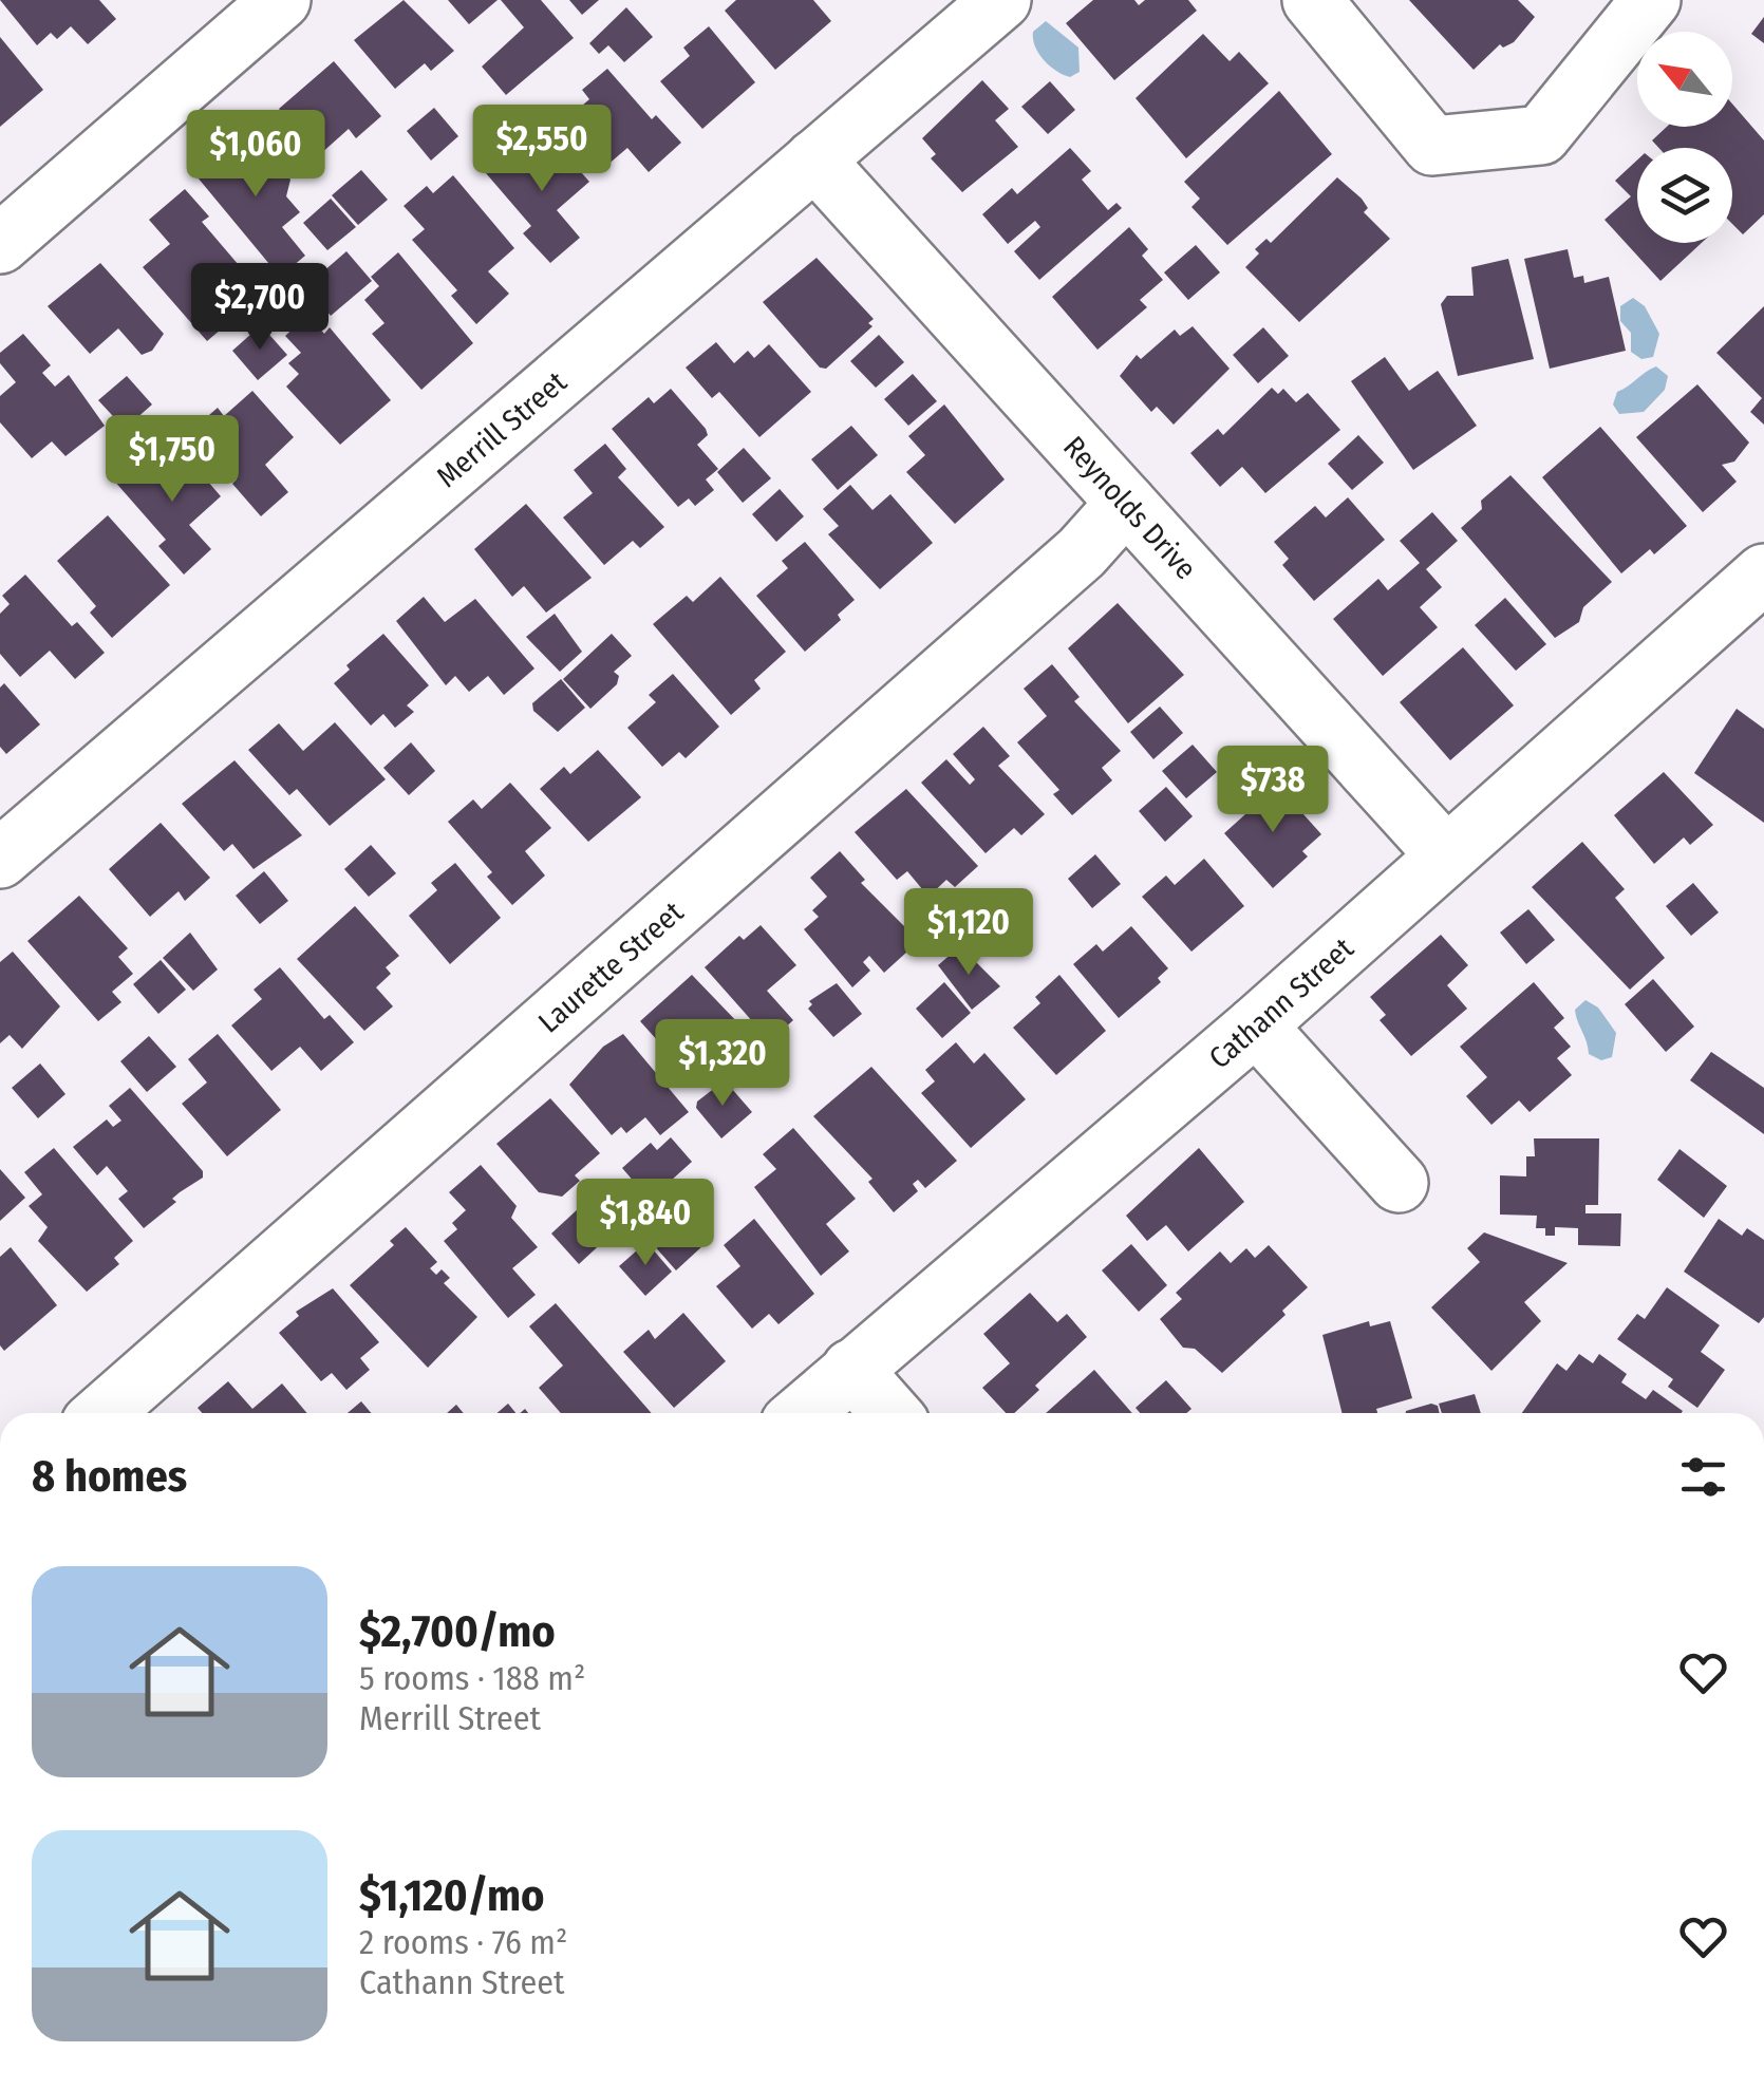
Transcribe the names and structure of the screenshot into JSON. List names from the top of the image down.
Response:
{
  "streets": {
    "street": [
      "Merrill Street",
      "Reynolds Drive",
      "Laurette Street",
      "Cathann Street"
    ]
  },
  "crossings": [
    ["Merrill Street", "Reynolds Drive"],
    ["Reynolds Drive", "Laurette Street"],
    ["Reynolds Drive", "Cathann Street"]
  ],
  "north": "top left",
  "page": {
    "price": [
      "$2,550",
      "$1,060",
      "$2,700",
      "$1,750",
      "$738",
      "$1,120",
      "$1,320",
      "$1,840"
    ],
    "heading": "8 homes",
    "list": [
      {
        "name": "$2,700/mo",
        "note": "5 rooms · 188 m² · Merrill Street"
      },
      {
        "name": "$1,120/mo",
        "note": "2 rooms · 76 m² · Cathann Street"
      }
    ]
  }
}
